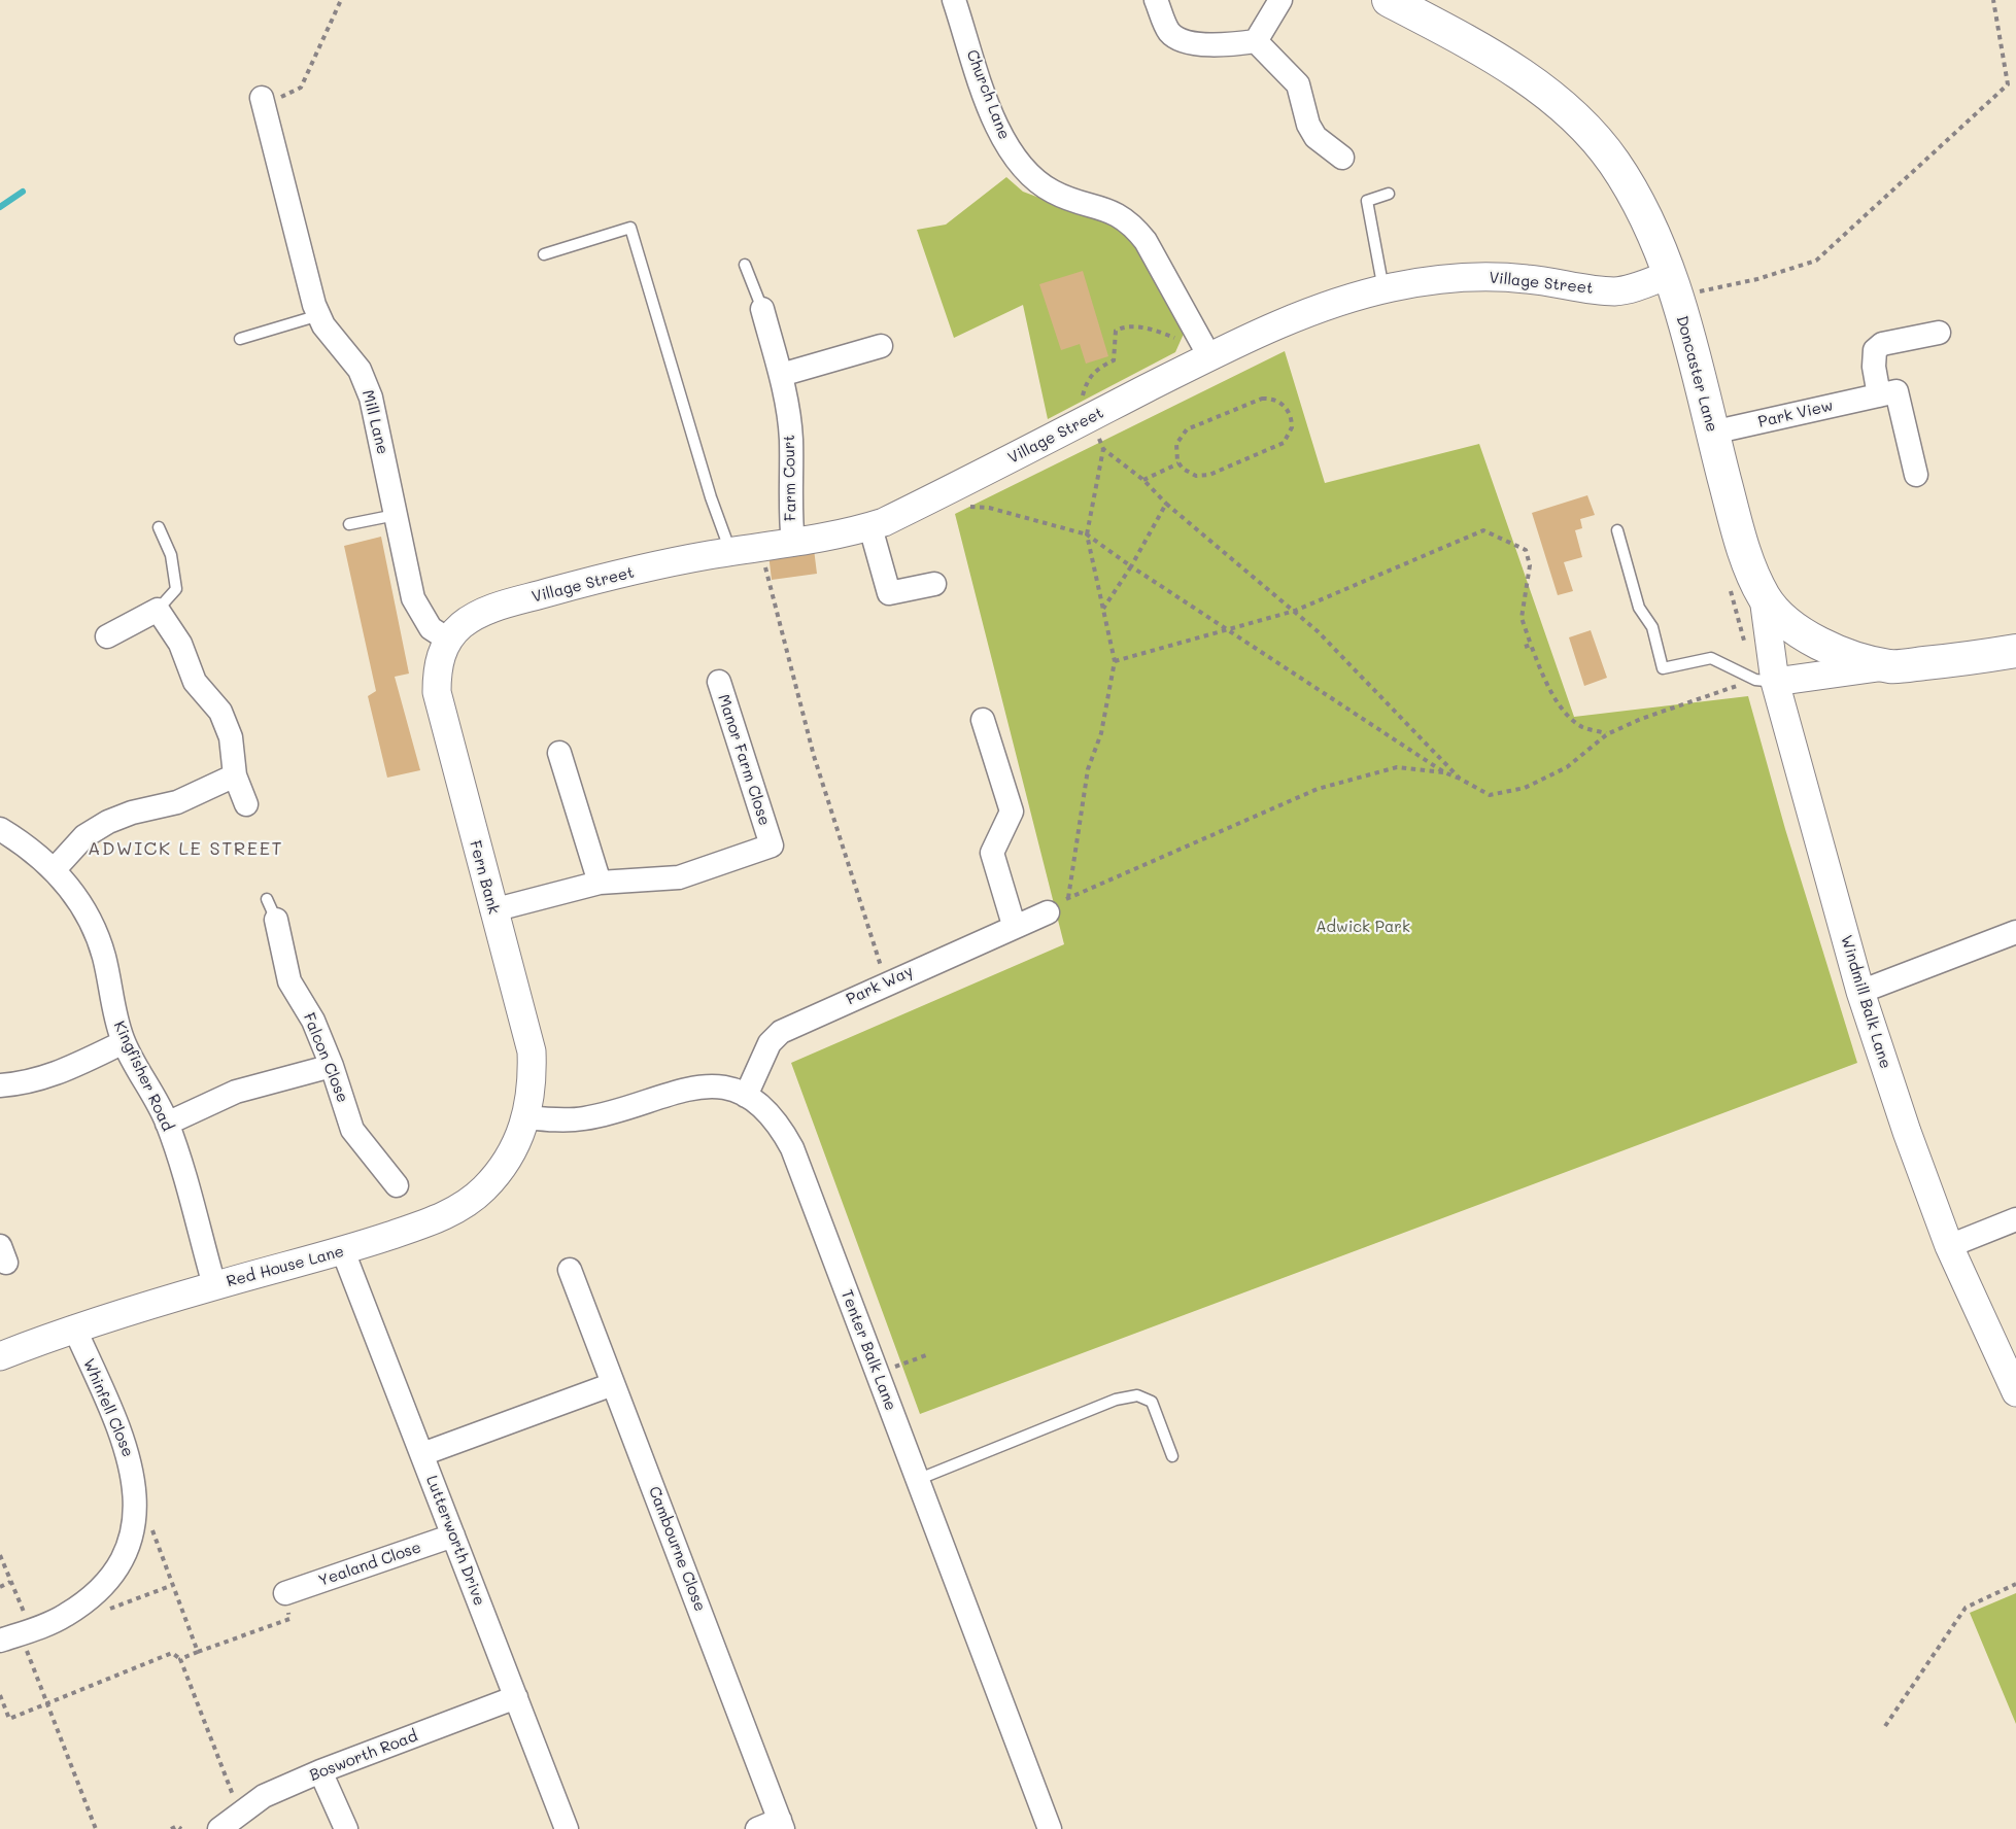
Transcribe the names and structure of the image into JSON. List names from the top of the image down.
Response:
{
  "streets": {
    "main road": ["Doncaster Lane"],
    "street": [
      "Church Lane",
      "Village Street",
      "Park View",
      "Mill Lane",
      "Farm Court",
      "Manor Farm Close",
      "Fern Bank",
      "Park Way",
      "Windmill Balk Lane",
      "Falcon Close",
      "Kingfisher Road",
      "Red House Lane",
      "Tenter Balk Lane",
      "Whinfell Close",
      "Lutterworth Drive",
      "Cambourne Close",
      "Yealand Close",
      "Bosworth Road"
    ]
  },
  "crossings": [
    ["Church Lane", "Village Street"],
    ["Village Street", "Doncaster Lane"],
    ["Village Street", "Mill Lane"],
    ["Village Street", "Farm Court"],
    ["Village Street", "Fern Bank"],
    ["Doncaster Lane", "Park View"],
    ["Doncaster Lane", "Windmill Balk Lane"],
    ["Mill Lane", "Fern Bank"],
    ["Manor Farm Close", "Fern Bank"],
    ["Fern Bank", "Red House Lane"],
    ["Fern Bank", "Tenter Balk Lane"],
    ["Park Way", "Tenter Balk Lane"],
    ["Kingfisher Road", "Red House Lane"],
    ["Red House Lane", "Tenter Balk Lane"],
    ["Red House Lane", "Whinfell Close"],
    ["Red House Lane", "Lutterworth Drive"],
    ["Lutterworth Drive", "Yealand Close"],
    ["Lutterworth Drive", "Bosworth Road"]
  ],
  "districts": ["ADWICK LE STREET"],
  "parks": ["Adwick Park"]
}
